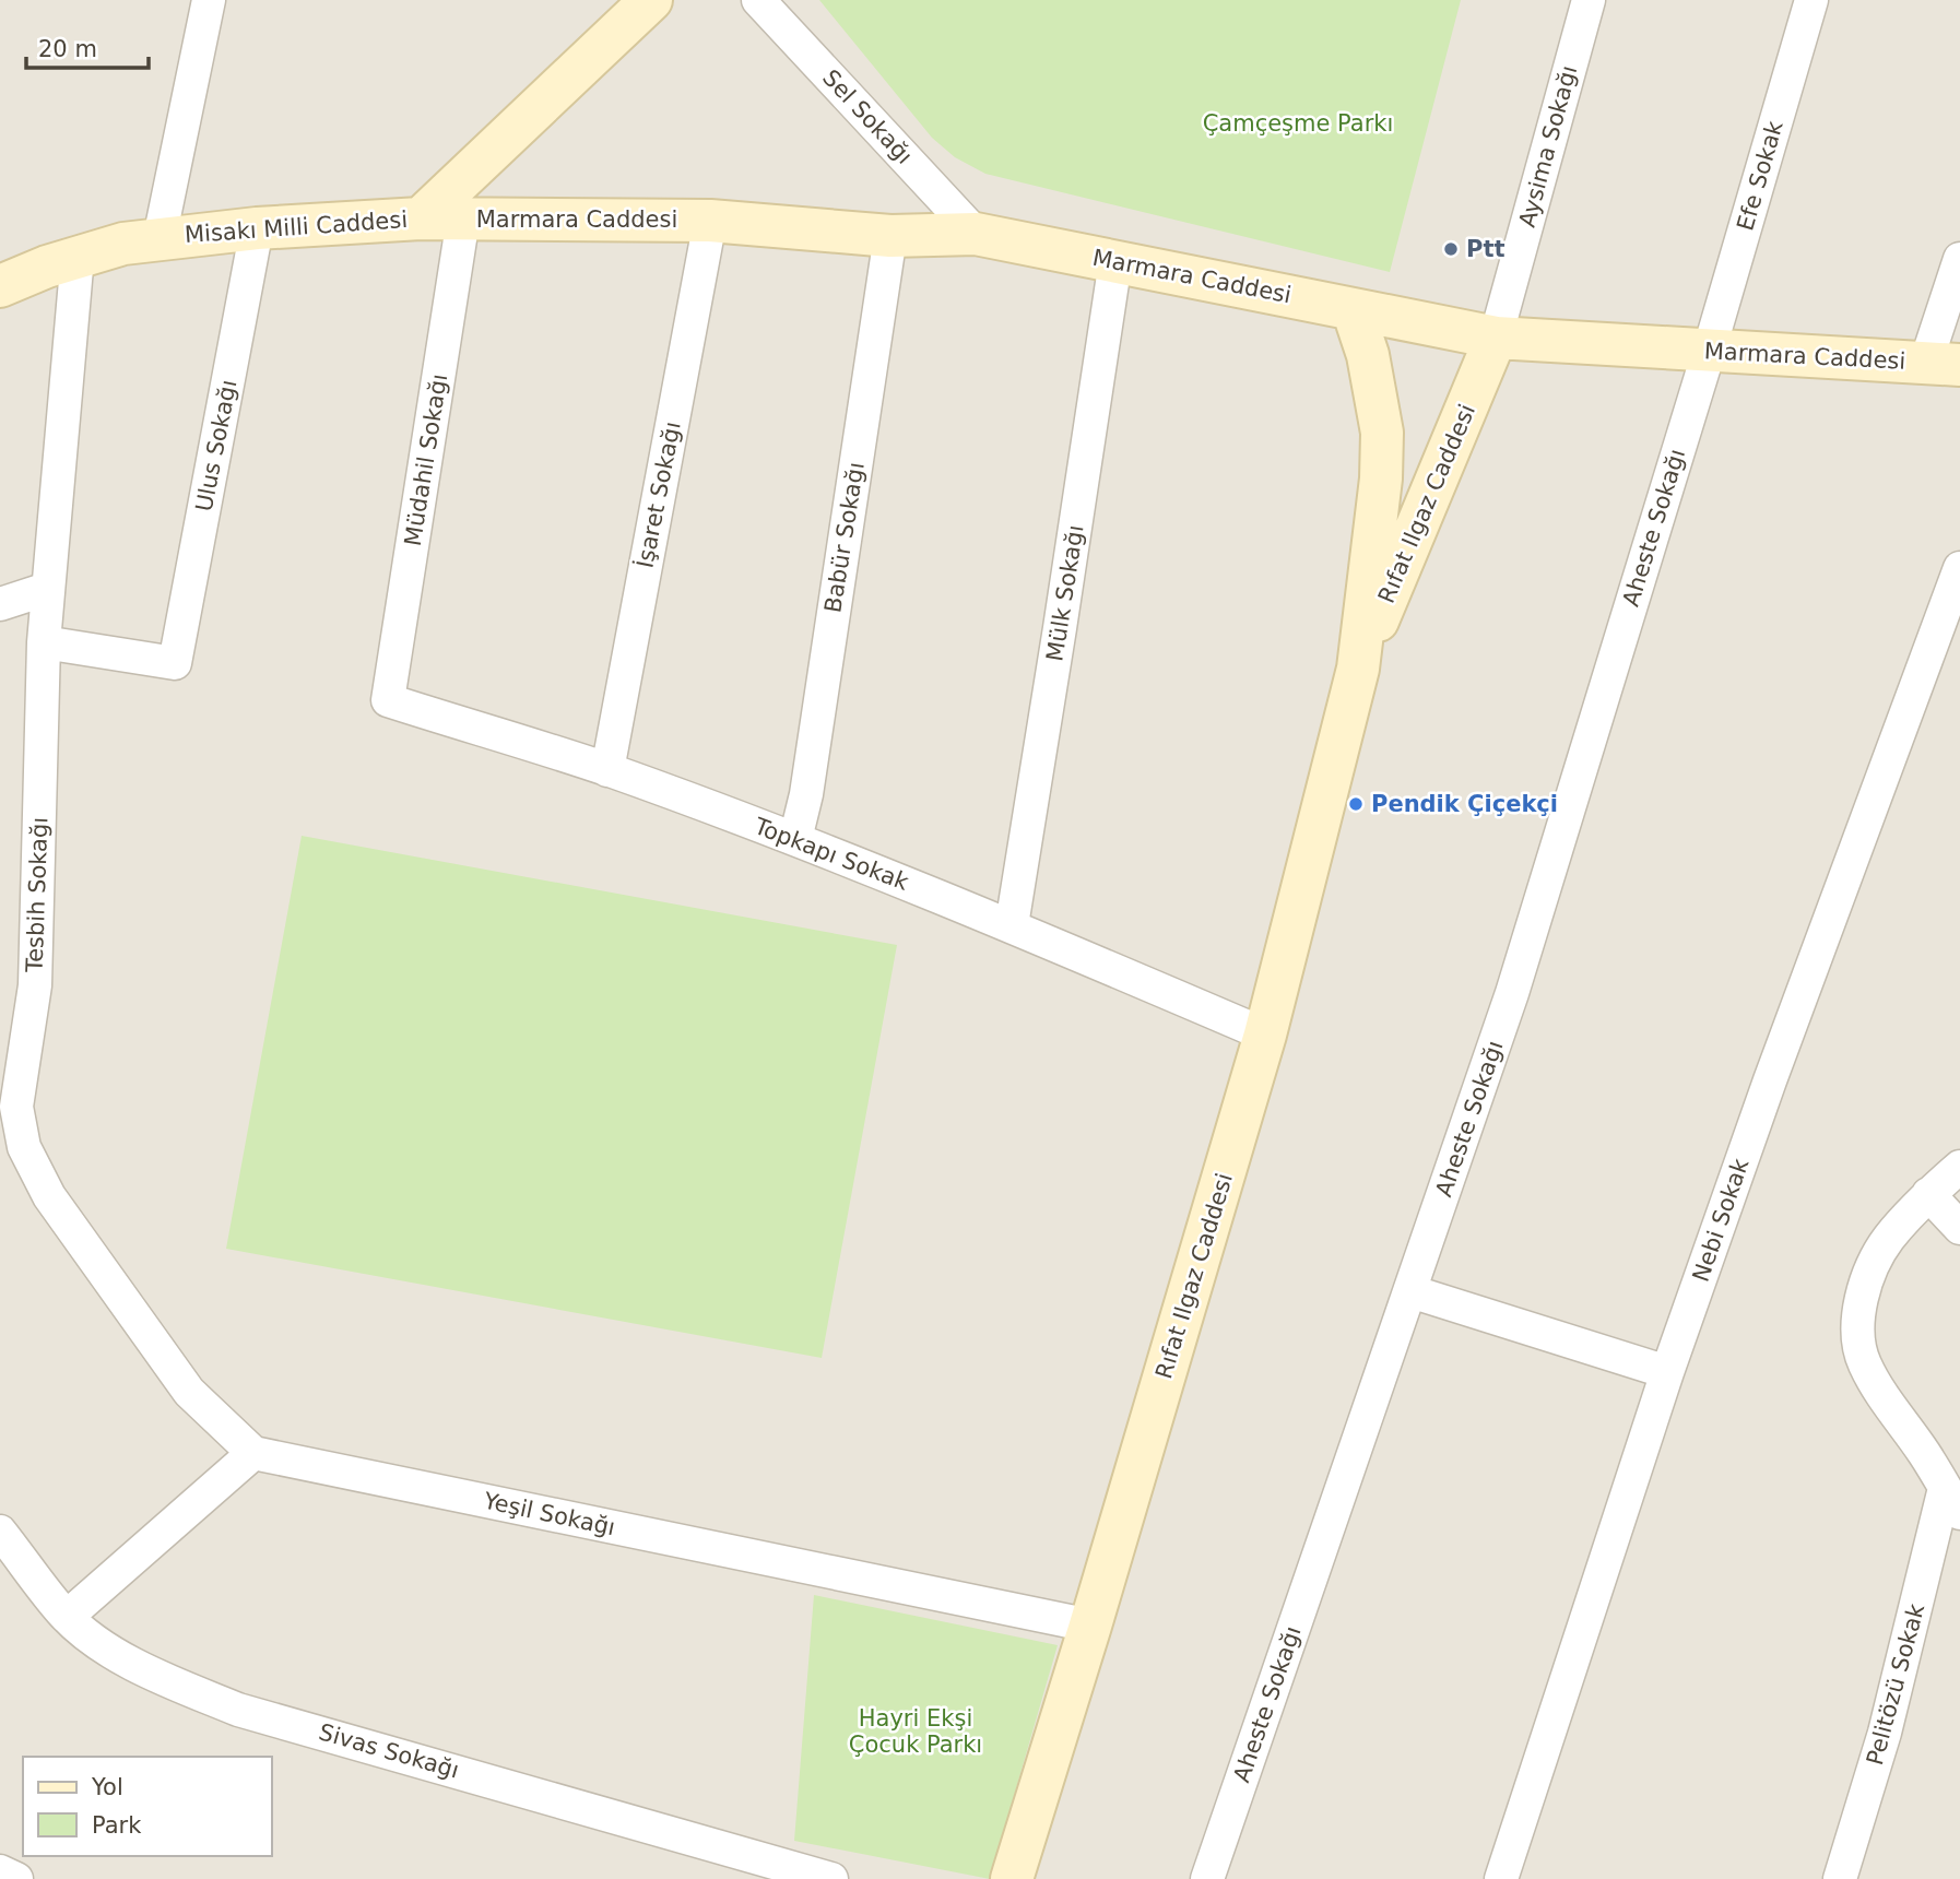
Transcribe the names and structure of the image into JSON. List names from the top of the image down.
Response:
{
  "streets": {
    "street": [
      "Sel Sokağı",
      "Aysima Sokağı",
      "Efe Sokak",
      "Marmara Caddesi",
      "Misakı Milli Caddesi",
      "Ulus Sokağı",
      "Müdahil Sokağı",
      "İşaret Sokağı",
      "Rıfat Ilgaz Caddesi",
      "Aheste Sokağı",
      "Babür Sokağı",
      "Mülk Sokağı",
      "Topkapı Sokak",
      "Tesbih Sokağı",
      "Nebi Sokak",
      "Yeşil Sokağı",
      "Pelitözü Sokak",
      "Sivas Sokağı"
    ]
  },
  "crossings": [
    ["Sel Sokağı", "Marmara Caddesi"],
    ["Aysima Sokağı", "Marmara Caddesi"],
    ["Aysima Sokağı", "Rıfat Ilgaz Caddesi"],
    ["Efe Sokak", "Marmara Caddesi"],
    ["Efe Sokak", "Aheste Sokağı"],
    ["Marmara Caddesi", "Misakı Milli Caddesi"],
    ["Marmara Caddesi", "Müdahil Sokağı"],
    ["Marmara Caddesi", "İşaret Sokağı"],
    ["Marmara Caddesi", "Rıfat Ilgaz Caddesi"],
    ["Marmara Caddesi", "Aheste Sokağı"],
    ["Marmara Caddesi", "Babür Sokağı"],
    ["Marmara Caddesi", "Mülk Sokağı"],
    ["Misakı Milli Caddesi", "Ulus Sokağı"],
    ["Misakı Milli Caddesi", "Tesbih Sokağı"],
    ["Ulus Sokağı", "Tesbih Sokağı"],
    ["Müdahil Sokağı", "Topkapı Sokak"],
    ["İşaret Sokağı", "Topkapı Sokak"],
    ["Rıfat Ilgaz Caddesi", "Topkapı Sokak"],
    ["Rıfat Ilgaz Caddesi", "Yeşil Sokağı"],
    ["Babür Sokağı", "Topkapı Sokak"],
    ["Mülk Sokağı", "Topkapı Sokak"],
    ["Tesbih Sokağı", "Yeşil Sokağı"]
  ],
  "parks": ["Çamçeşme Parkı", "Hayri Ekşi Çocuk Parkı"],
  "places": ["Ptt", "Pendik Çiçekçi"],
  "legend": ["Yol", "Park"],
  "scale_bar": "20 m"
}
